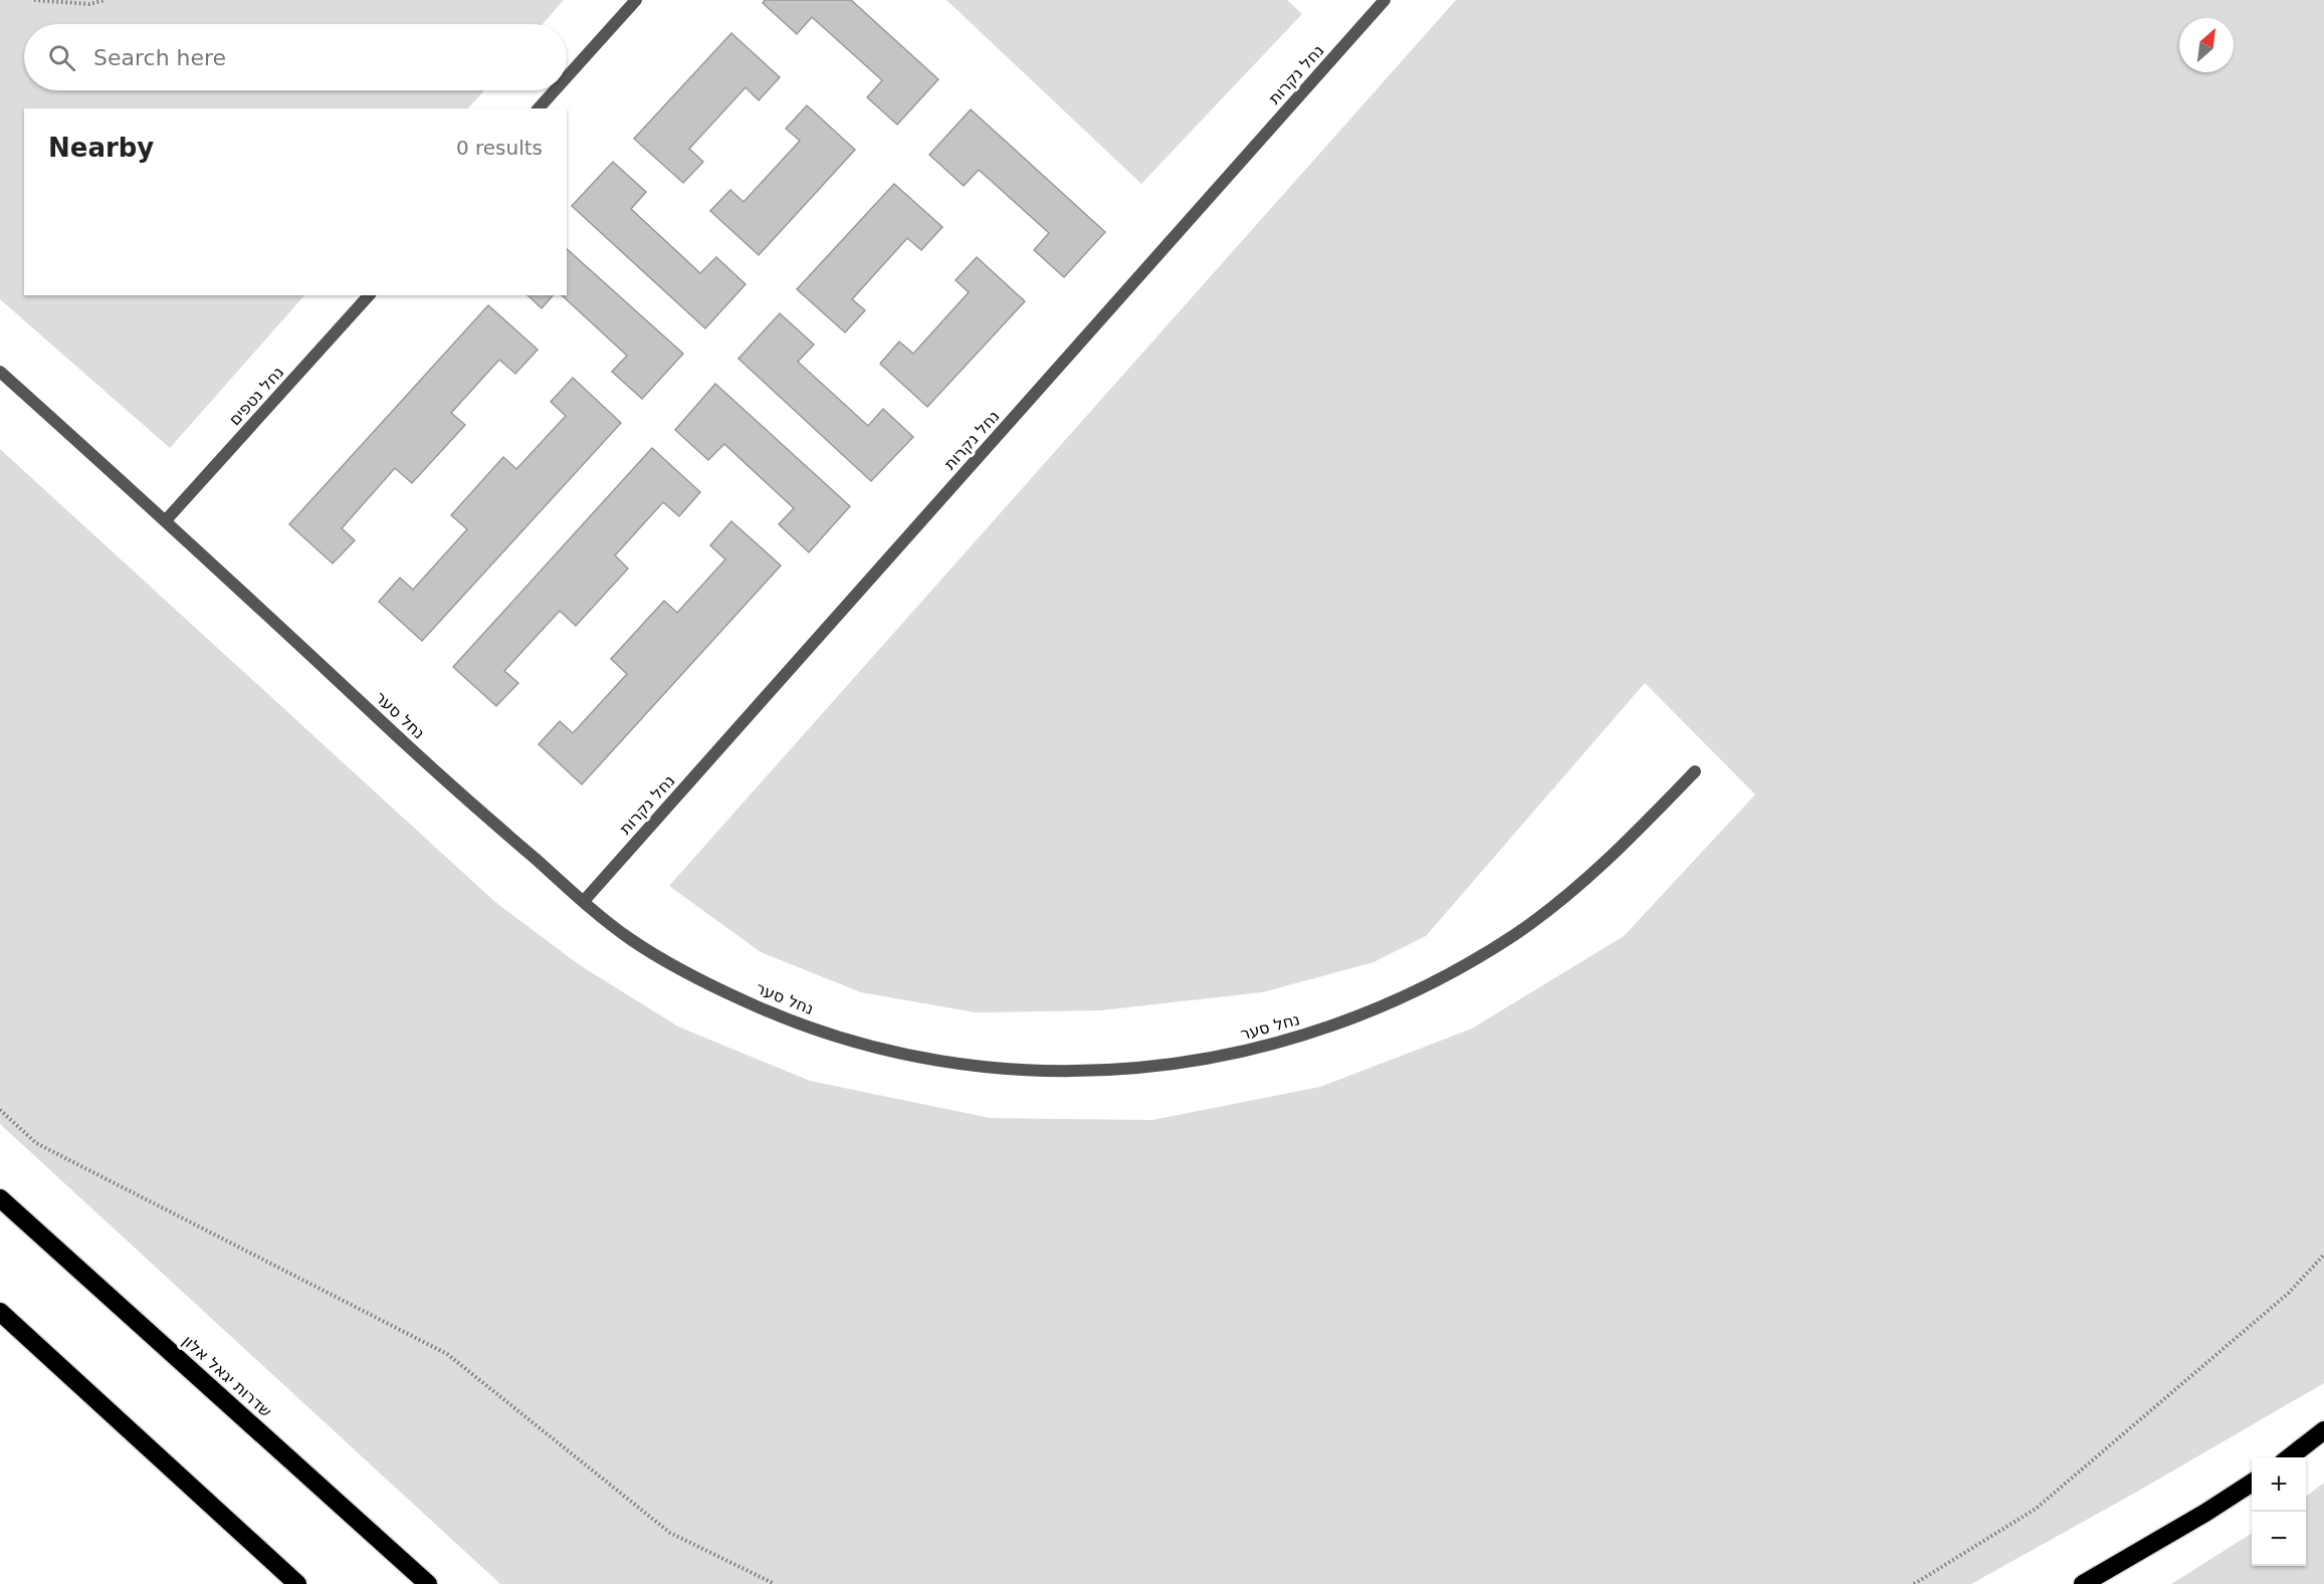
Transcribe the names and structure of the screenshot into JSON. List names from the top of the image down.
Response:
{
  "streets": {
    "highway": ["שדרות יגאל אלון"],
    "street": ["נחל נקרות", "נחל נטפים", "נחל סער"]
  },
  "crossings": [
    ["נחל נקרות", "נחל סער"],
    ["נחל נטפים", "נחל סער"]
  ],
  "north": "top right",
  "page": {
    "search": "Search here",
    "heading": ["Nearby", "0 results"],
    "map_buttons": ["+", "−"]
  }
}
